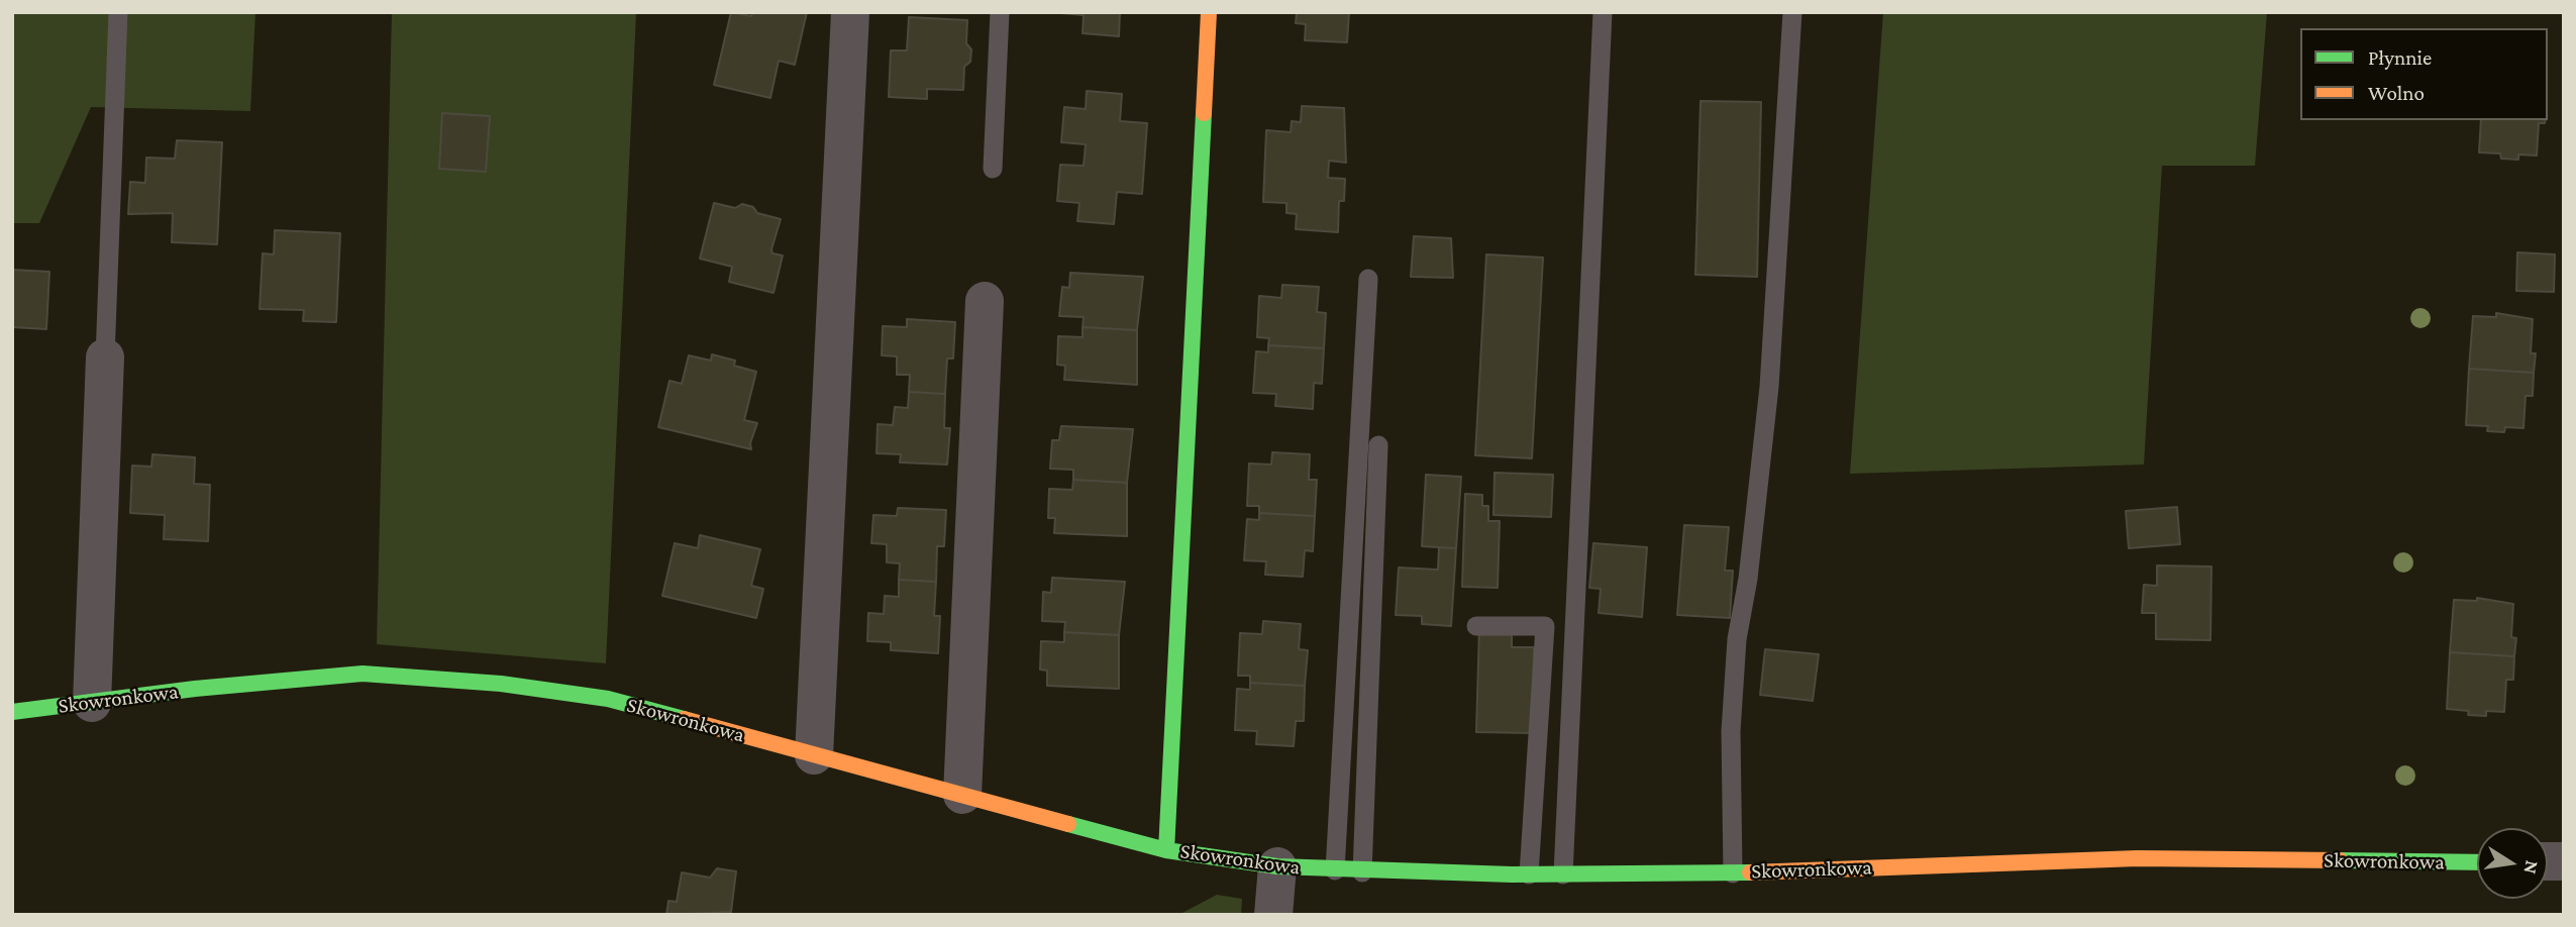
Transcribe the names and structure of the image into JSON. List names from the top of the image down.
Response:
{
  "streets": {
    "street": ["Skowronkowa"]
  },
  "legend": ["Płynnie", "Wolno"],
  "north": "right"
}
